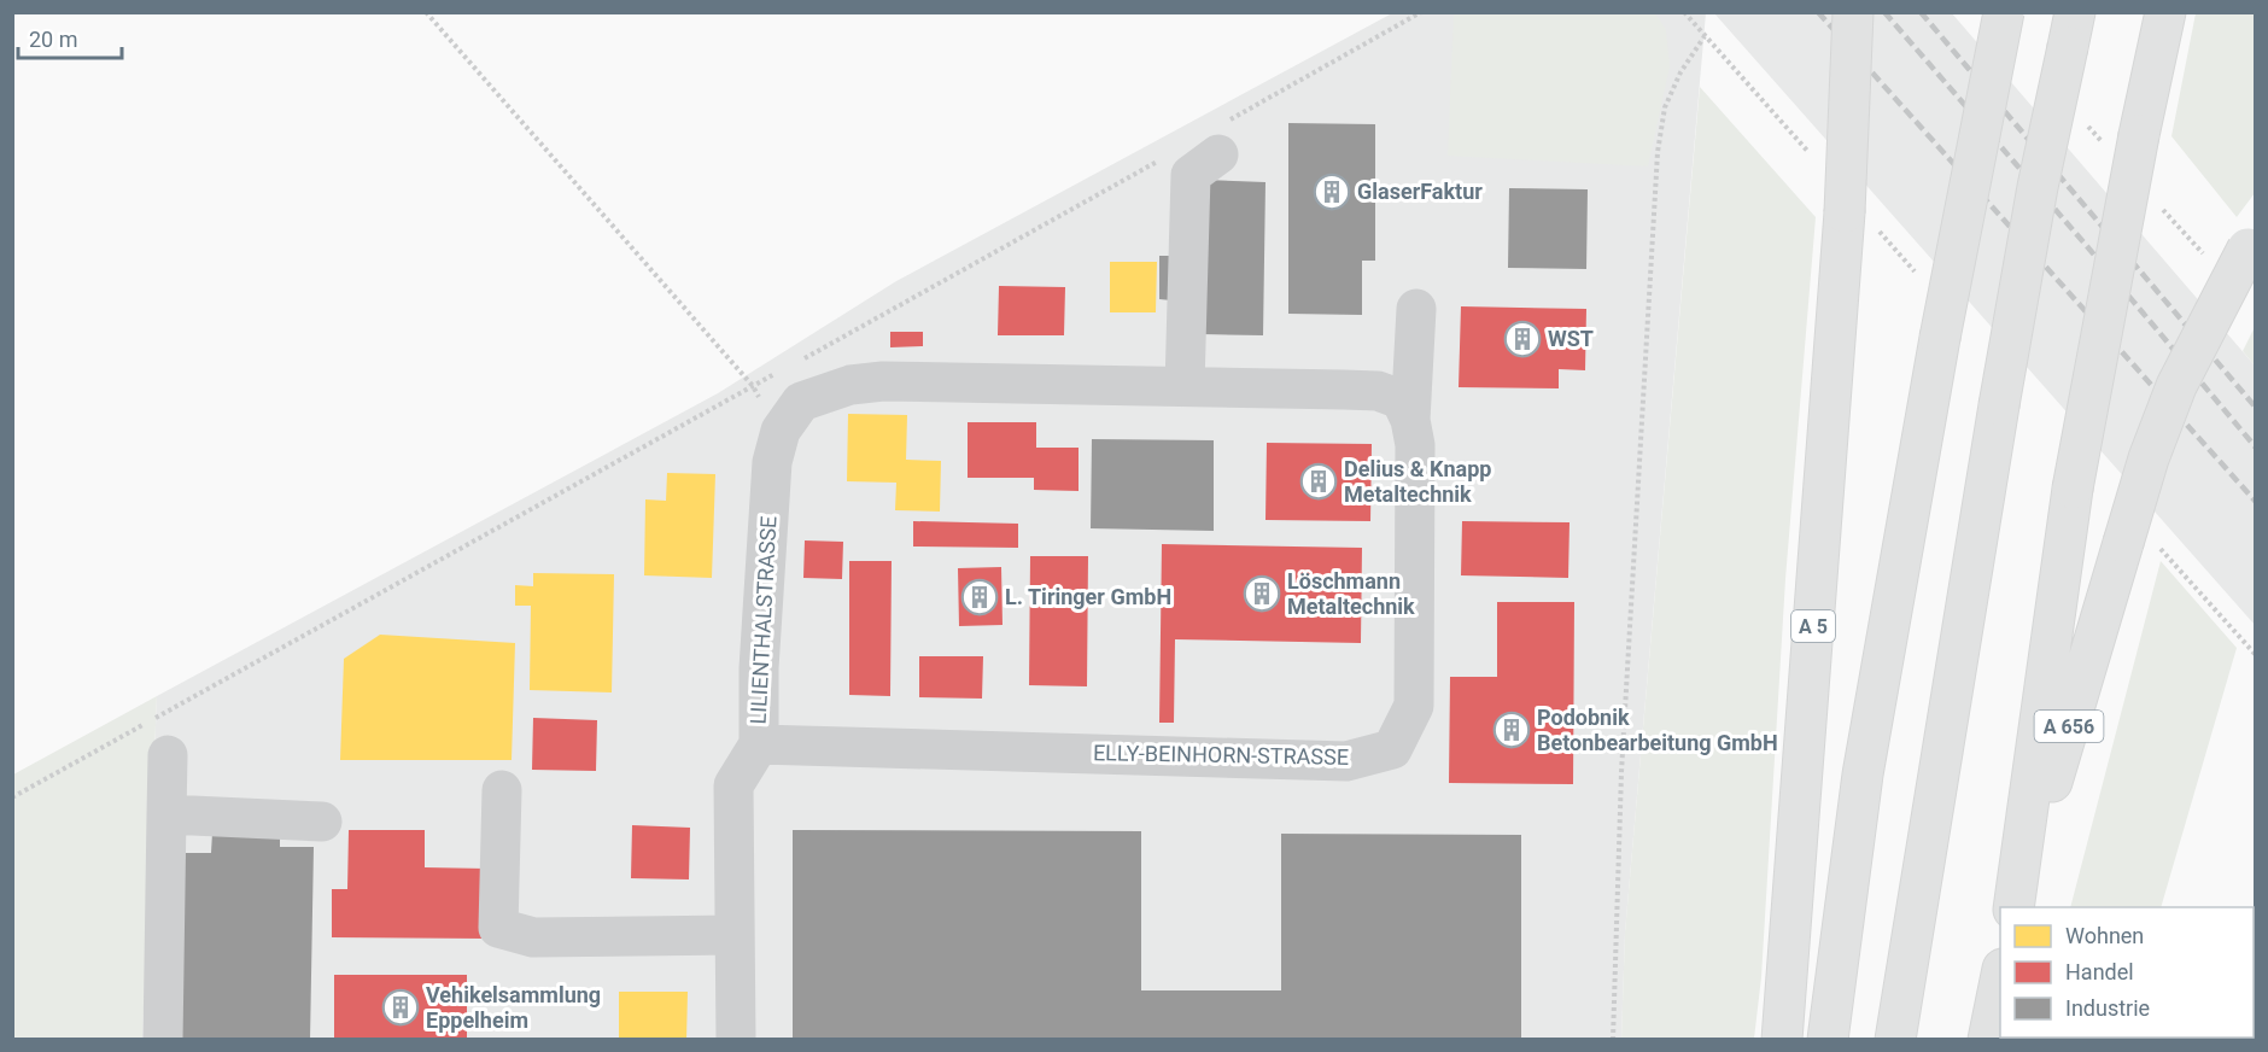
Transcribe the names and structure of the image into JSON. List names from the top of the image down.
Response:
{
  "streets": {
    "highway": ["A 5", "A 656"],
    "street": ["LILIENTHALSTRASSE", "ELLY-BEINHORN-STRASSE"]
  },
  "crossings": [
    ["LILIENTHALSTRASSE", "ELLY-BEINHORN-STRASSE"]
  ],
  "places": {
    "building": [
      "GlaserFaktur",
      "WST",
      "Delius & Knapp Metaltechnik",
      "Löschmann Metaltechnik",
      "L. Tiringer GmbH",
      "Podobnik Betonbearbeitung GmbH",
      "Vehikelsammlung Eppelheim"
    ]
  },
  "legend": ["Wohnen", "Handel", "Industrie"],
  "scale_bar": "20 m"
}
